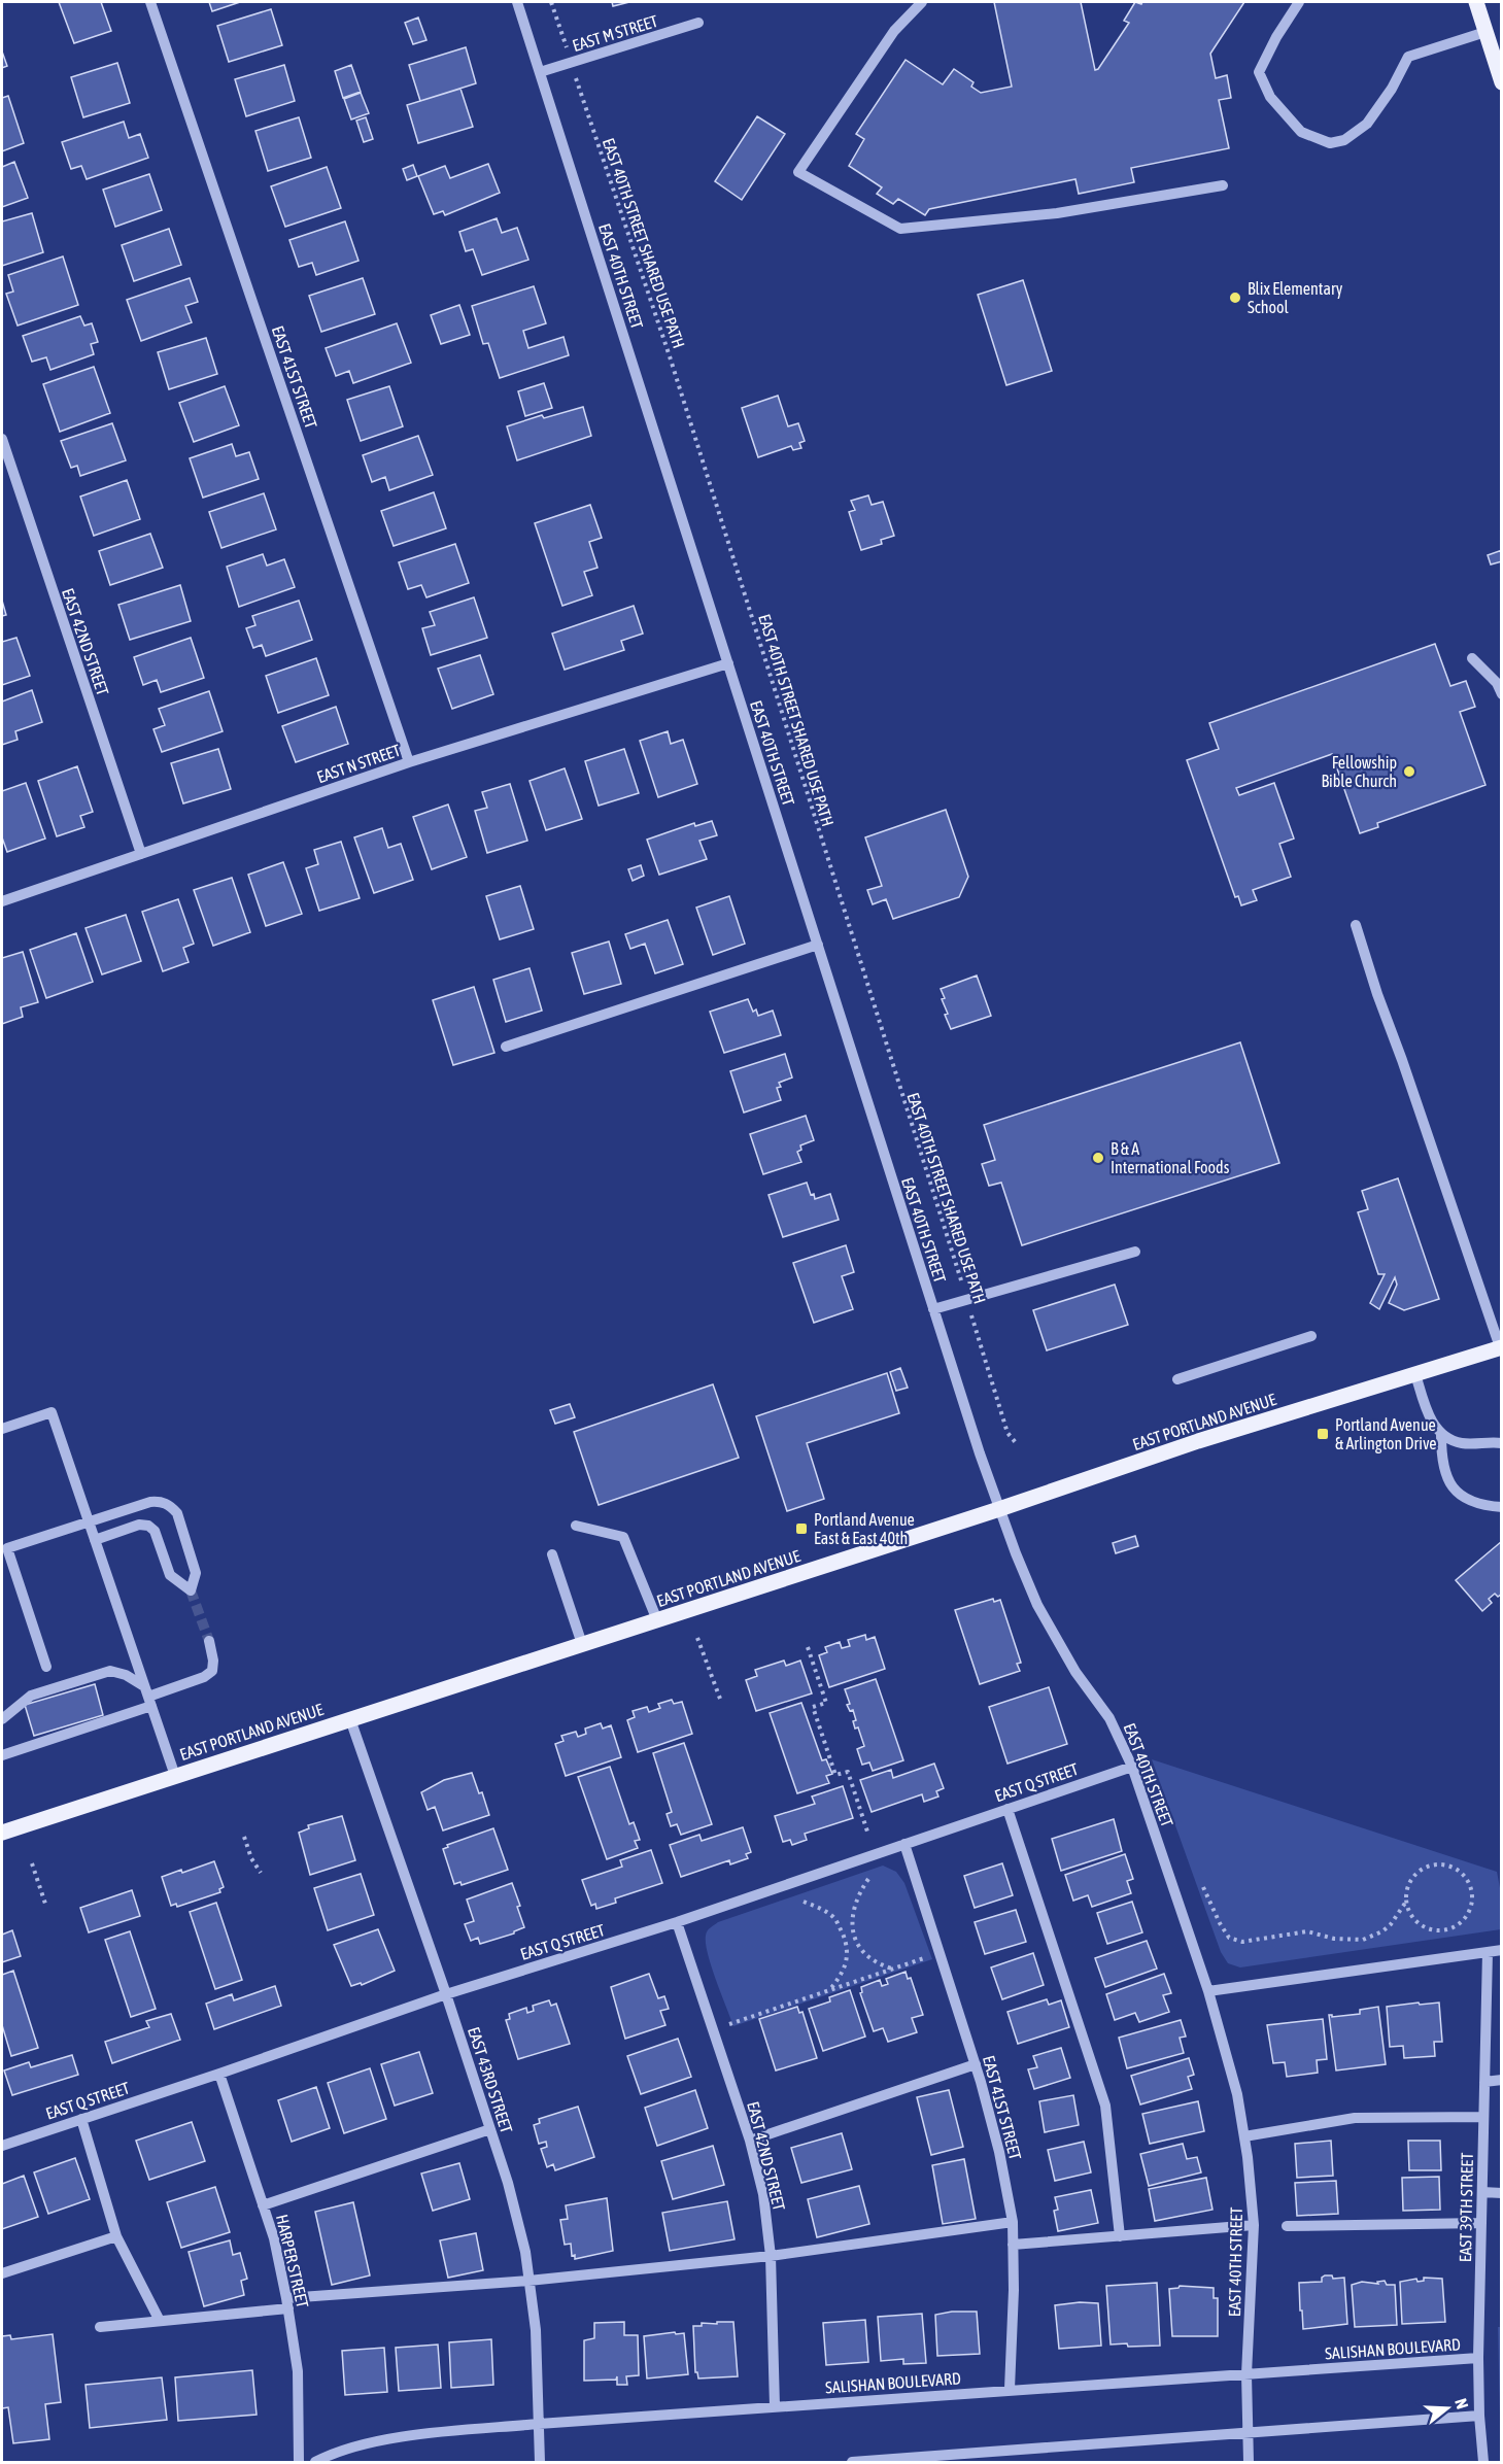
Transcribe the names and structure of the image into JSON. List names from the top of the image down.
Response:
{
  "streets": {
    "main road": ["EAST PORTLAND AVENUE"],
    "street": [
      "EAST M STREET",
      "EAST 40TH STREET",
      "EAST 41ST STREET",
      "EAST 42ND STREET",
      "EAST N STREET",
      "EAST Q STREET",
      "EAST 43RD STREET",
      "EAST 39TH STREET",
      "HARPER STREET",
      "SALISHAN BOULEVARD"
    ],
    "path": ["EAST 40TH STREET SHARED USE PATH"]
  },
  "crossings": [
    ["EAST M STREET", "EAST 40TH STREET SHARED USE PATH"],
    ["EAST M STREET", "EAST 40TH STREET"],
    ["EAST 40TH STREET", "EAST N STREET"],
    ["EAST 40TH STREET", "EAST PORTLAND AVENUE"],
    ["EAST 40TH STREET", "EAST Q STREET"],
    ["EAST 40TH STREET", "SALISHAN BOULEVARD"],
    ["EAST 41ST STREET", "EAST N STREET"],
    ["EAST 41ST STREET", "EAST Q STREET"],
    ["EAST 41ST STREET", "SALISHAN BOULEVARD"],
    ["EAST 42ND STREET", "EAST N STREET"],
    ["EAST 42ND STREET", "EAST Q STREET"],
    ["EAST 42ND STREET", "SALISHAN BOULEVARD"],
    ["EAST PORTLAND AVENUE", "EAST 43RD STREET"],
    ["EAST Q STREET", "EAST 43RD STREET"],
    ["EAST Q STREET", "HARPER STREET"],
    ["EAST 43RD STREET", "SALISHAN BOULEVARD"],
    ["EAST 39TH STREET", "SALISHAN BOULEVARD"]
  ],
  "places": {
    "other": ["Blix Elementary School", "Fellowship Bible Church", "B & A International Foods"],
    "transit": ["Portland Avenue & Arlington Drive", "Portland Avenue East & East 40th"]
  },
  "north": "right"
}
